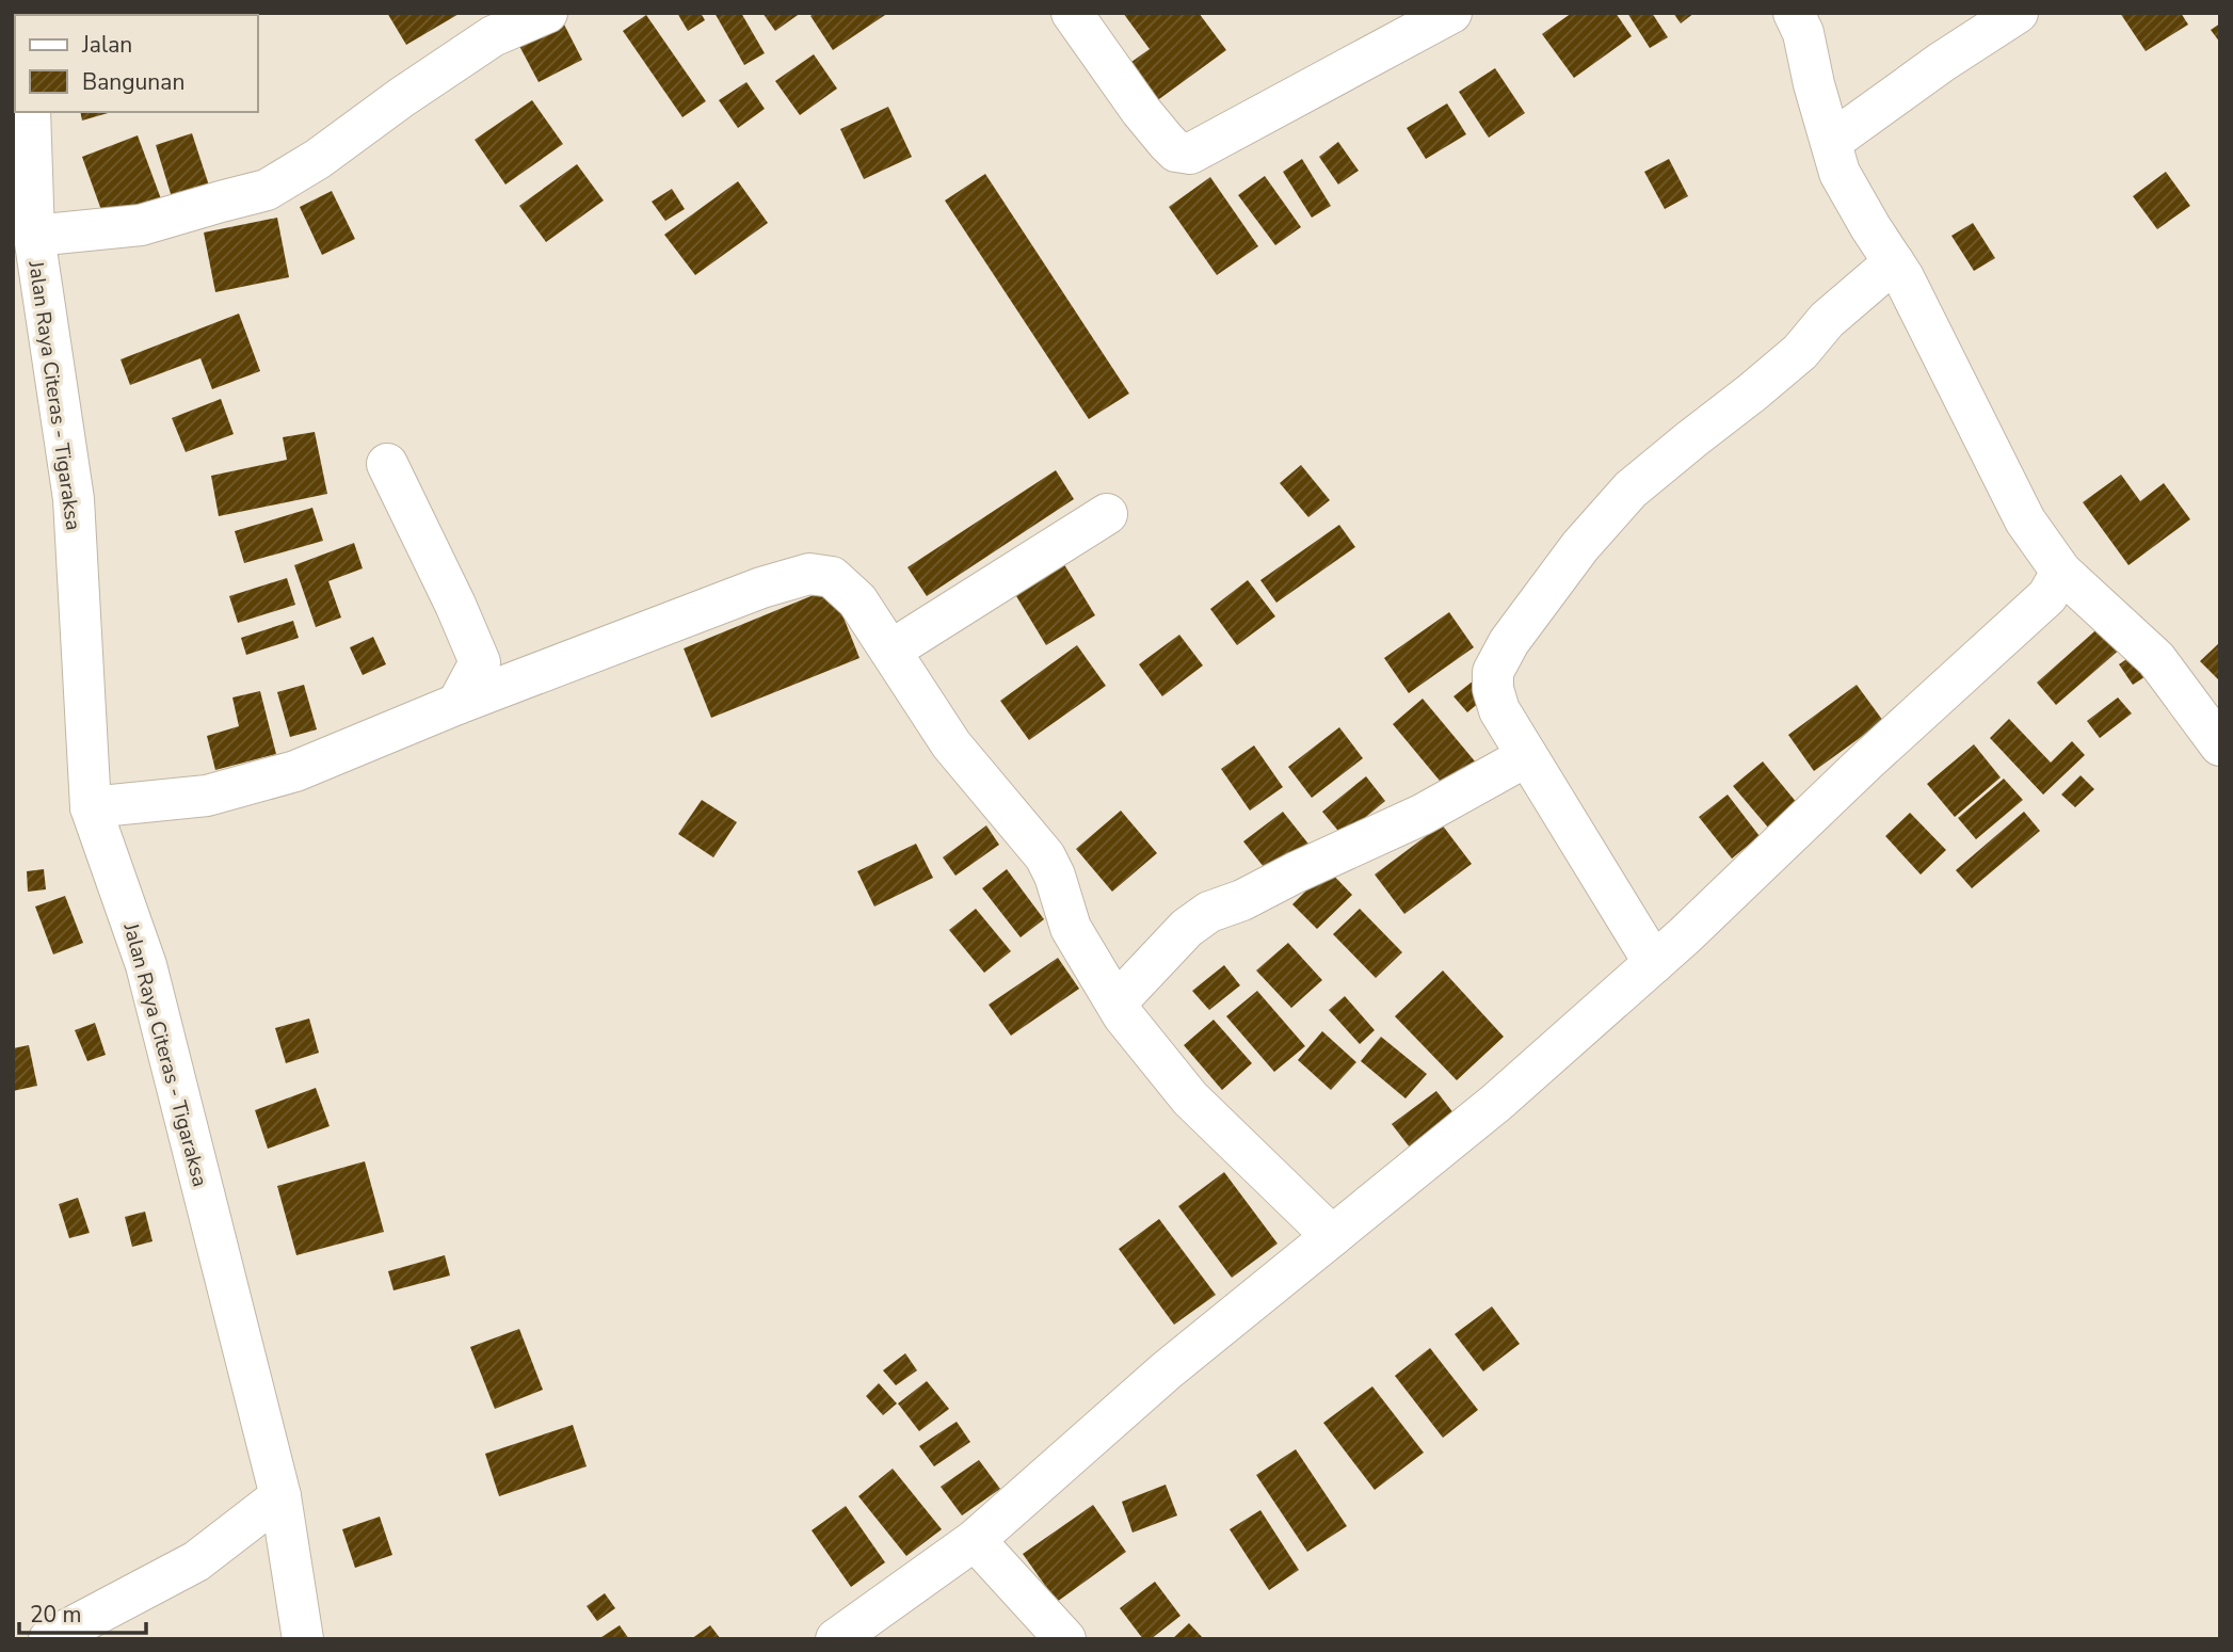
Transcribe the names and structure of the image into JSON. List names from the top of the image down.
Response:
{
  "streets": {
    "street": ["Jalan Raya Citeras - Tigaraksa"]
  },
  "legend": ["Jalan", "Bangunan"],
  "scale_bar": "20 m"
}
